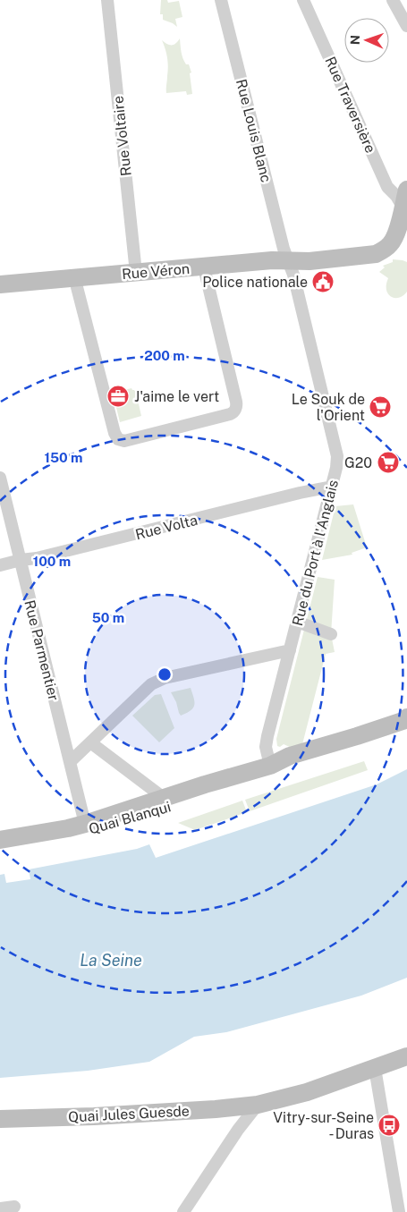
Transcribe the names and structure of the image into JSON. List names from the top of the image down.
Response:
{
  "streets": {
    "main road": ["Rue Véron", "Quai Blanqui", "Quai Jules Guesde"],
    "street": [
      "Rue Traversière",
      "Rue Louis Blanc",
      "Rue Voltaire",
      "Rue Volta",
      "Rue du Port à l'Anglais",
      "Rue Parmentier"
    ]
  },
  "crossings": [
    ["Rue Traversière", "Rue Véron"],
    ["Rue Louis Blanc", "Rue Véron"],
    ["Rue Louis Blanc", "Rue du Port à l'Anglais"],
    ["Rue Voltaire", "Rue Véron"],
    ["Rue Véron", "Rue du Port à l'Anglais"],
    ["Rue Volta", "Rue du Port à l'Anglais"],
    ["Rue Volta", "Rue Parmentier"],
    ["Rue du Port à l'Anglais", "Quai Blanqui"],
    ["Rue Parmentier", "Quai Blanqui"]
  ],
  "water": ["La Seine"],
  "places": {
    "public building": ["Police nationale"],
    "office": ["J'aime le vert"],
    "supermarket": ["Le Souk de l'Orient", "G20"],
    "bus stop": ["Vitry-sur-Seine - Duras"]
  },
  "north": "left",
  "rings": [
    "200 m",
    "150 m",
    "100 m",
    "50 m"
  ]
}
